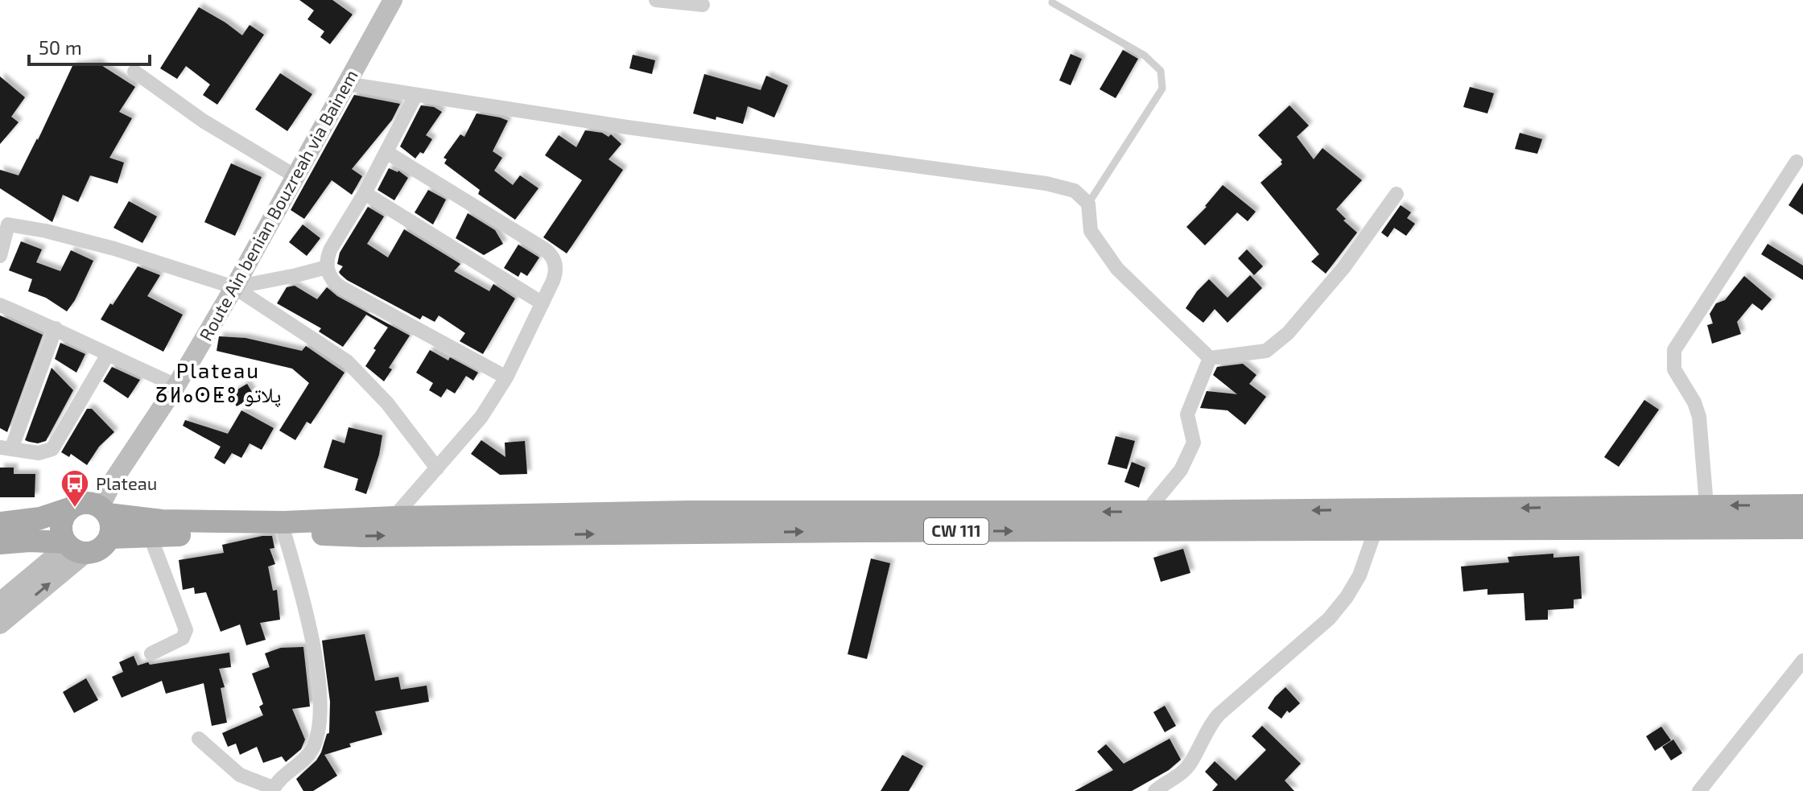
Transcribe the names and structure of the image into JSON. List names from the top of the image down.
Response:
{
  "streets": {
    "main road": ["CW 111"],
    "street": ["Route Ain benian Bouzreah via Bainem"]
  },
  "crossings": [
    ["Route Ain benian Bouzreah via Bainem", "CW 111"]
  ],
  "districts": ["Plateau ⵒⵍⴰⵙⵟⵓ پلاتو"],
  "places": {
    "bus stop": ["Plateau"]
  },
  "scale_bar": "50 m"
}
